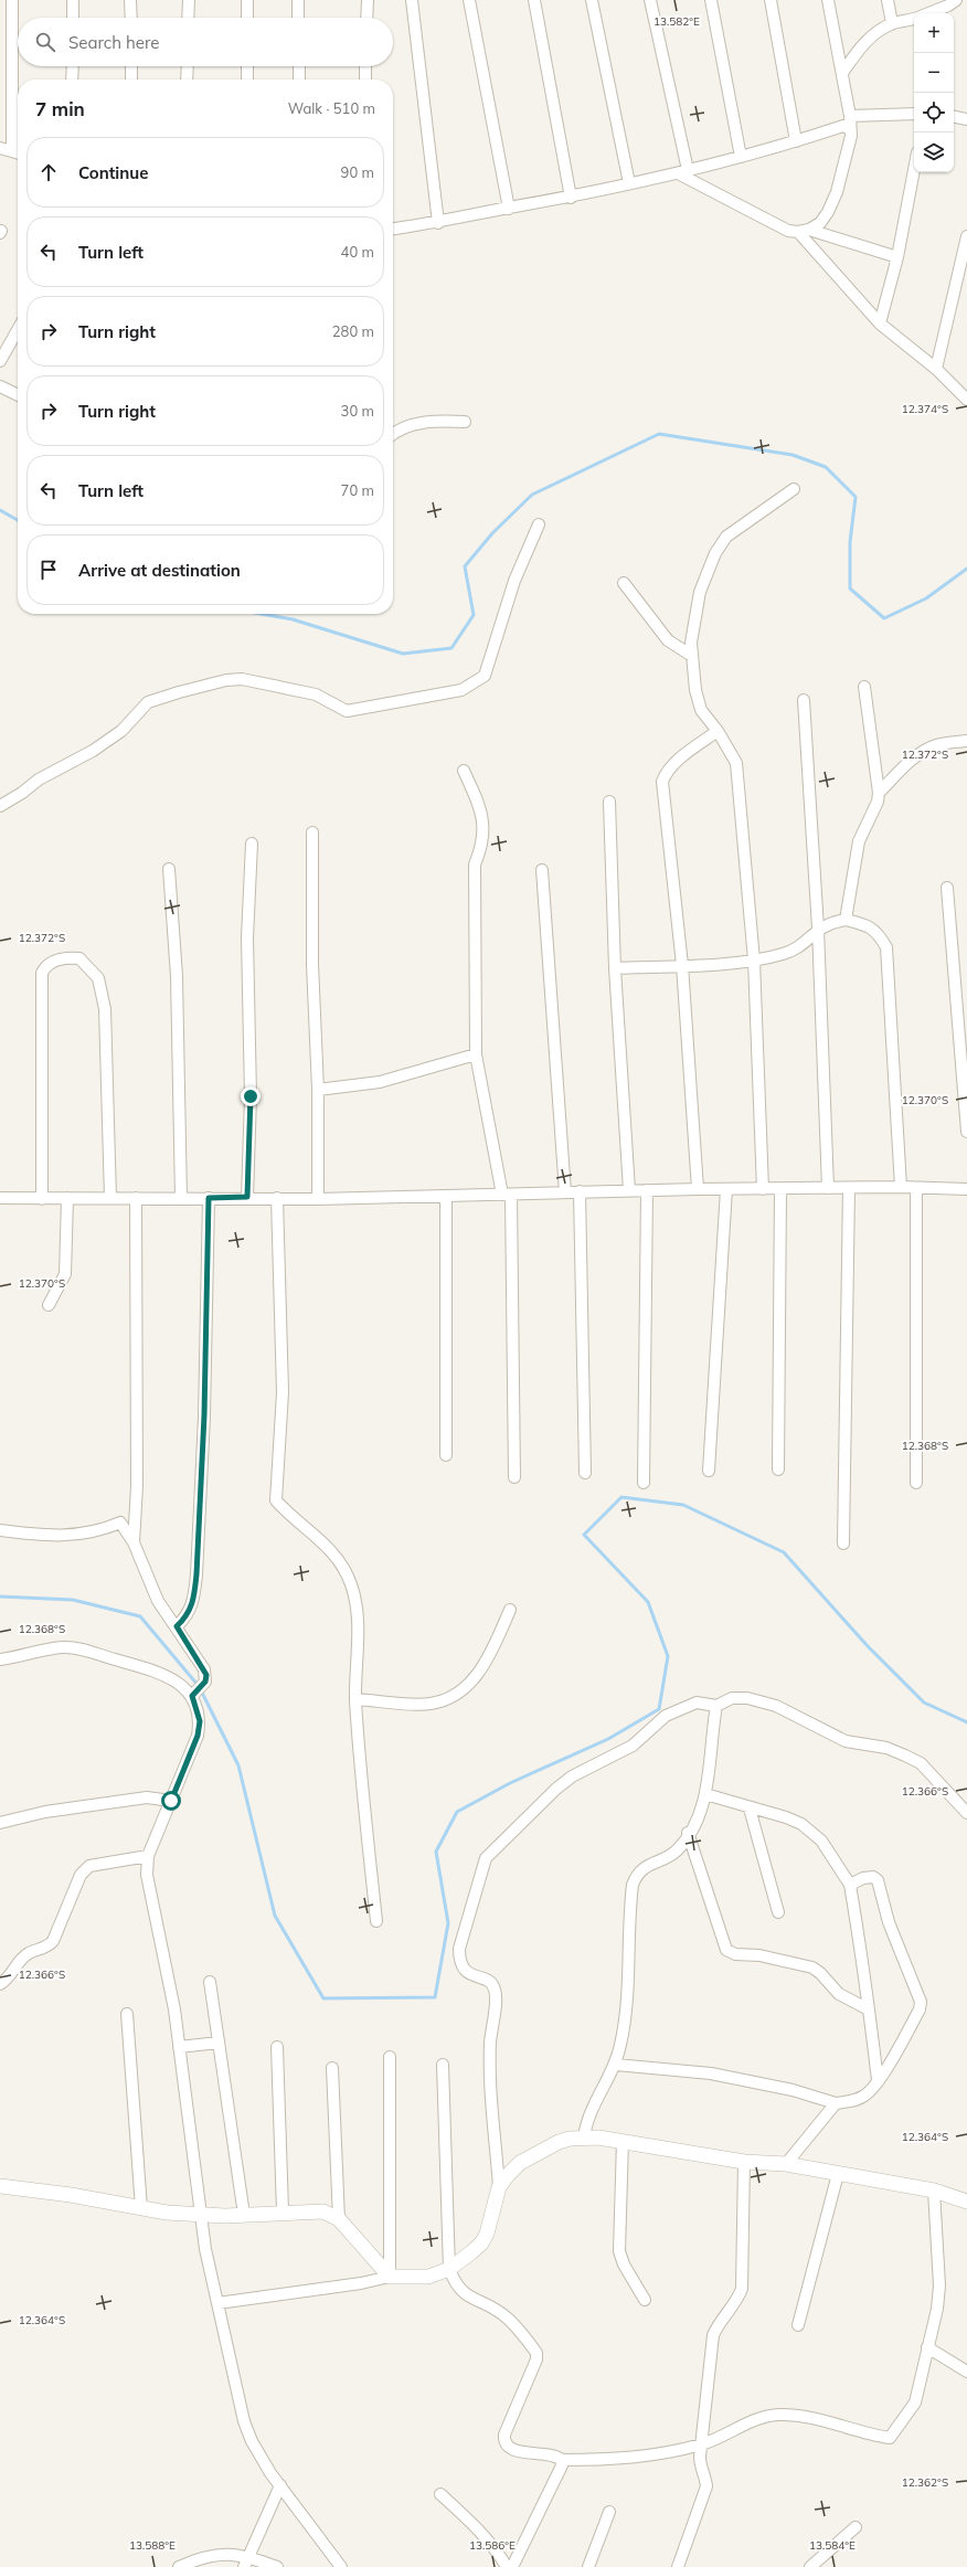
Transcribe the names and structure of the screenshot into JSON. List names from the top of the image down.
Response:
{
  "page": {
    "map_buttons": ["+", "−"],
    "search": "Search here",
    "heading": ["7 min", "Walk · 510 m"],
    "list": [
      ["Continue", "90 m"],
      ["Turn left", "40 m"],
      ["Turn right", "280 m"],
      ["Turn right", "30 m"],
      ["Turn left", "70 m"],
      "Arrive at destination"
    ]
  },
  "coordinates": [
    "13.582°E",
    "12.374°S",
    "12.372°S",
    "12.370°S",
    "12.368°S",
    "12.366°S",
    "12.364°S",
    "12.362°S",
    "13.588°E",
    "13.586°E",
    "13.584°E"
  ]
}
